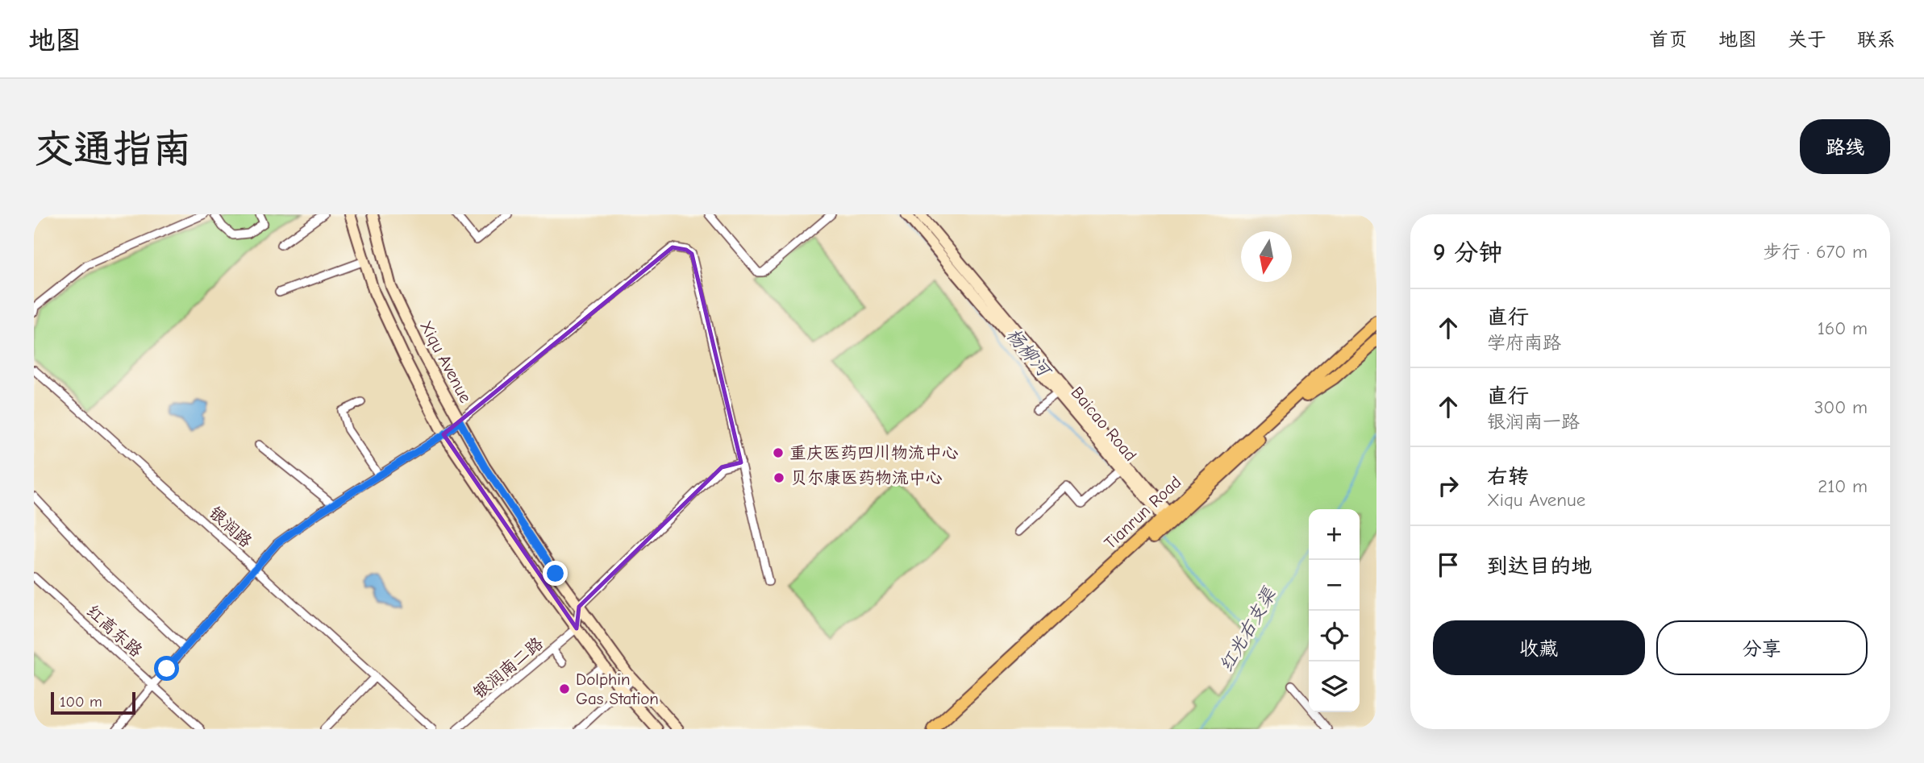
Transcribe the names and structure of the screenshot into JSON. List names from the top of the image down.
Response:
{
  "streets": {
    "main road": ["Xiqu Avenue", "Baicao Road", "Tianrun Road"],
    "street": ["银润路", "红高东路", "银润南二路"]
  },
  "crossings": [
    ["Xiqu Avenue", "银润南二路"],
    ["Baicao Road", "Tianrun Road"]
  ],
  "water": ["杨柳河", "红光右支渠"],
  "places": ["重庆医药四川物流中心", "贝尔康医药物流中心", "Dolphin Gas Station"],
  "scale_bar": "100 m",
  "north": "bottom",
  "page": {
    "header": "地图",
    "nav": [
      "首页",
      "地图",
      "关于",
      "联系"
    ],
    "buttons": [
      "路线",
      ["收藏", "分享"]
    ],
    "title": "交通指南",
    "heading": ["9 分钟", "步行 · 670 m"],
    "list": [
      ["直行", "学府南路", "160 m"],
      ["直行", "银润南一路", "300 m"],
      ["右转", "Xiqu Avenue", "210 m"],
      "到达目的地"
    ],
    "map_buttons": ["+", "−"],
    "scale": "100 m"
  }
}
